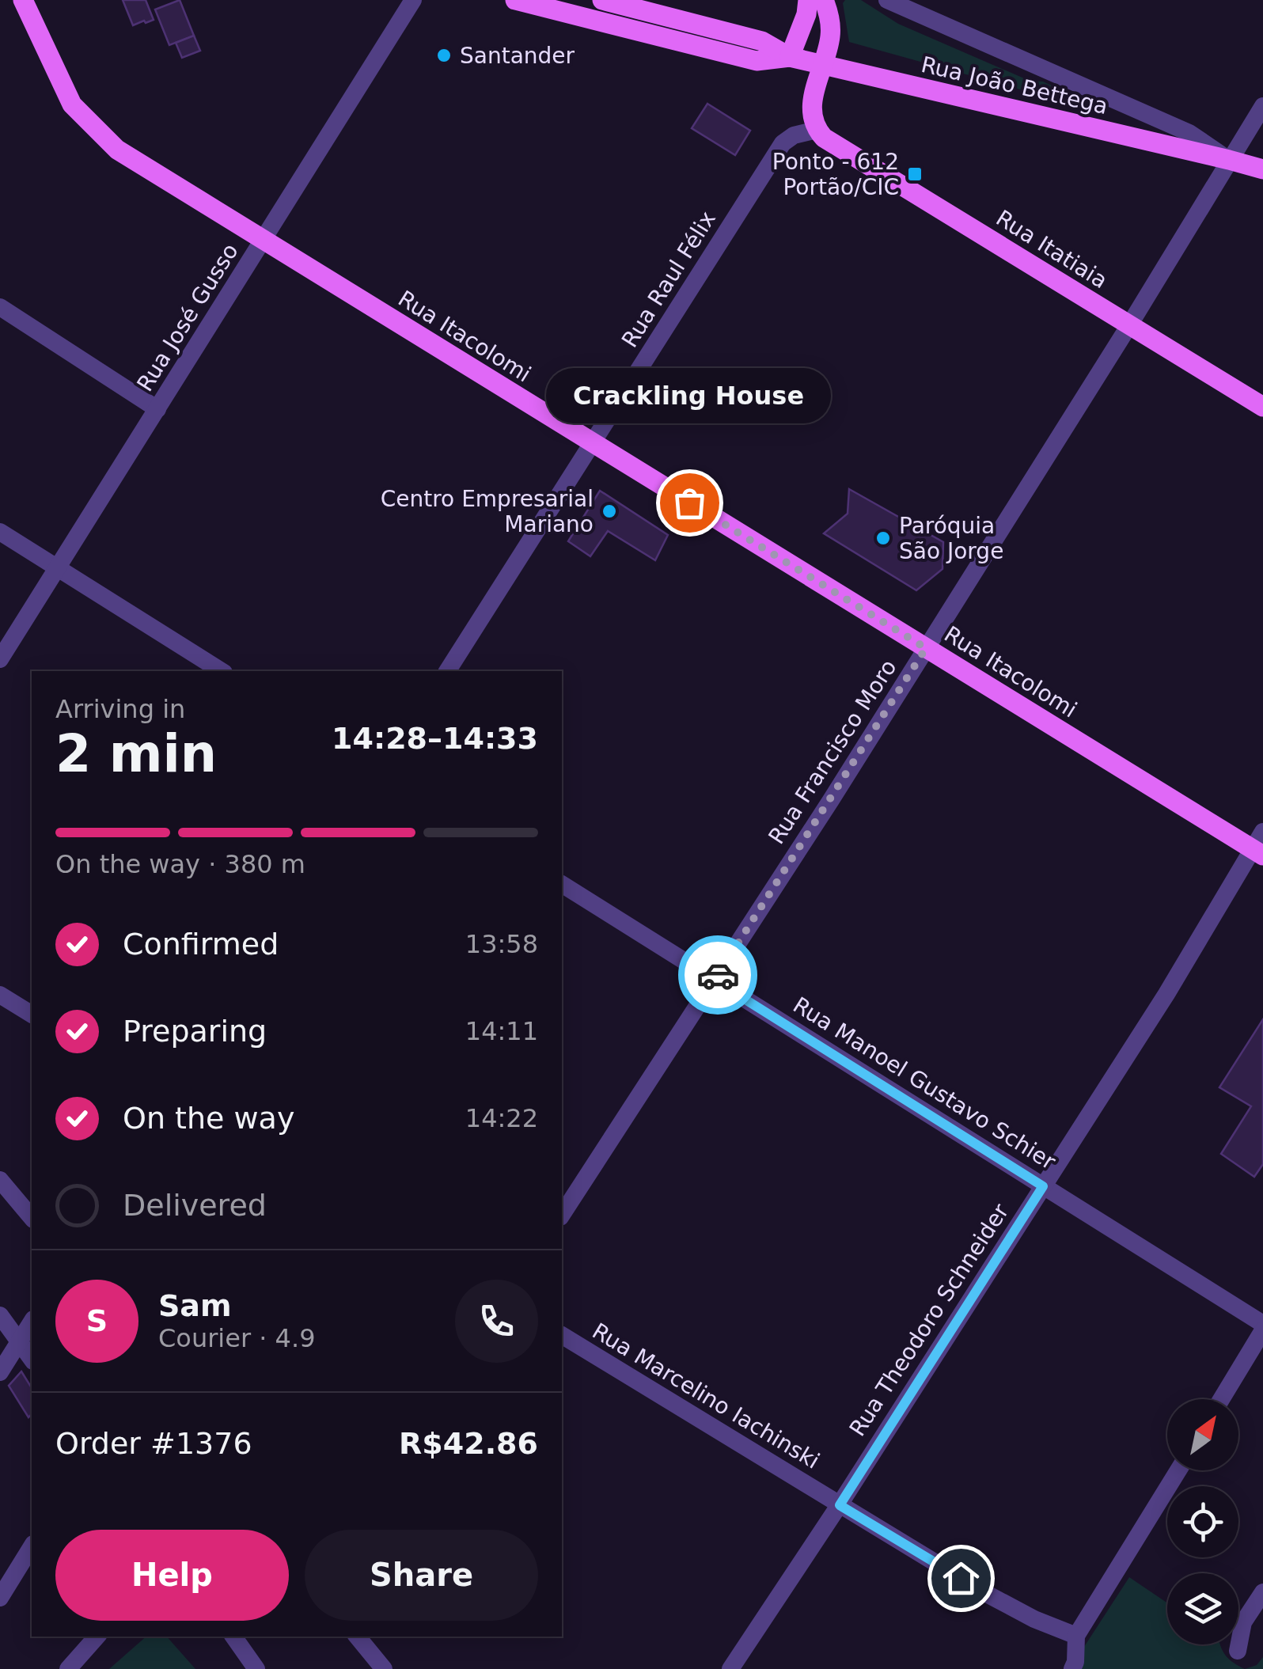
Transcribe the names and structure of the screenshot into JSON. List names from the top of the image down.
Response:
{
  "streets": {
    "main road": ["Rua João Bettega", "Rua Itatiaia", "Rua Itacolomi"],
    "street": [
      "Rua Raul Félix",
      "Rua José Gusso",
      "Rua Francisco Moro",
      "Rua Manoel Gustavo Schier",
      "Rua Theodoro Schneider",
      "Rua Marcelino Iachinski"
    ]
  },
  "crossings": [
    ["Rua João Bettega", "Rua Francisco Moro"],
    ["Rua Itatiaia", "Rua Raul Félix"],
    ["Rua Itatiaia", "Rua Francisco Moro"],
    ["Rua Raul Félix", "Rua Itacolomi"],
    ["Rua José Gusso", "Rua Itacolomi"],
    ["Rua Itacolomi", "Rua Francisco Moro"],
    ["Rua Itacolomi", "Rua Theodoro Schneider"],
    ["Rua Francisco Moro", "Rua Manoel Gustavo Schier"],
    ["Rua Manoel Gustavo Schier", "Rua Theodoro Schneider"],
    ["Rua Theodoro Schneider", "Rua Marcelino Iachinski"]
  ],
  "places": {
    "other": [
      "Santander",
      "Crackling House",
      "Centro Empresarial Mariano",
      "Paróquia São Jorge"
    ],
    "transit": ["Ponto - 612 Portão/CIC"]
  },
  "north": "top right",
  "page": {
    "bubble": "Crackling House",
    "heading": ["2 min", "Arriving in", "14:28–14:33"],
    "panel": [
      "Sam",
      "Courier · 4.9",
      "Order #1376",
      "R$42.86"
    ],
    "bar": "On the way · 380 m",
    "list": [
      ["Confirmed", "13:58"],
      ["Preparing", "14:11"],
      ["On the way", "14:22"],
      "Delivered"
    ],
    "round": "S",
    "buttons": ["Help", "Share"]
  }
}
